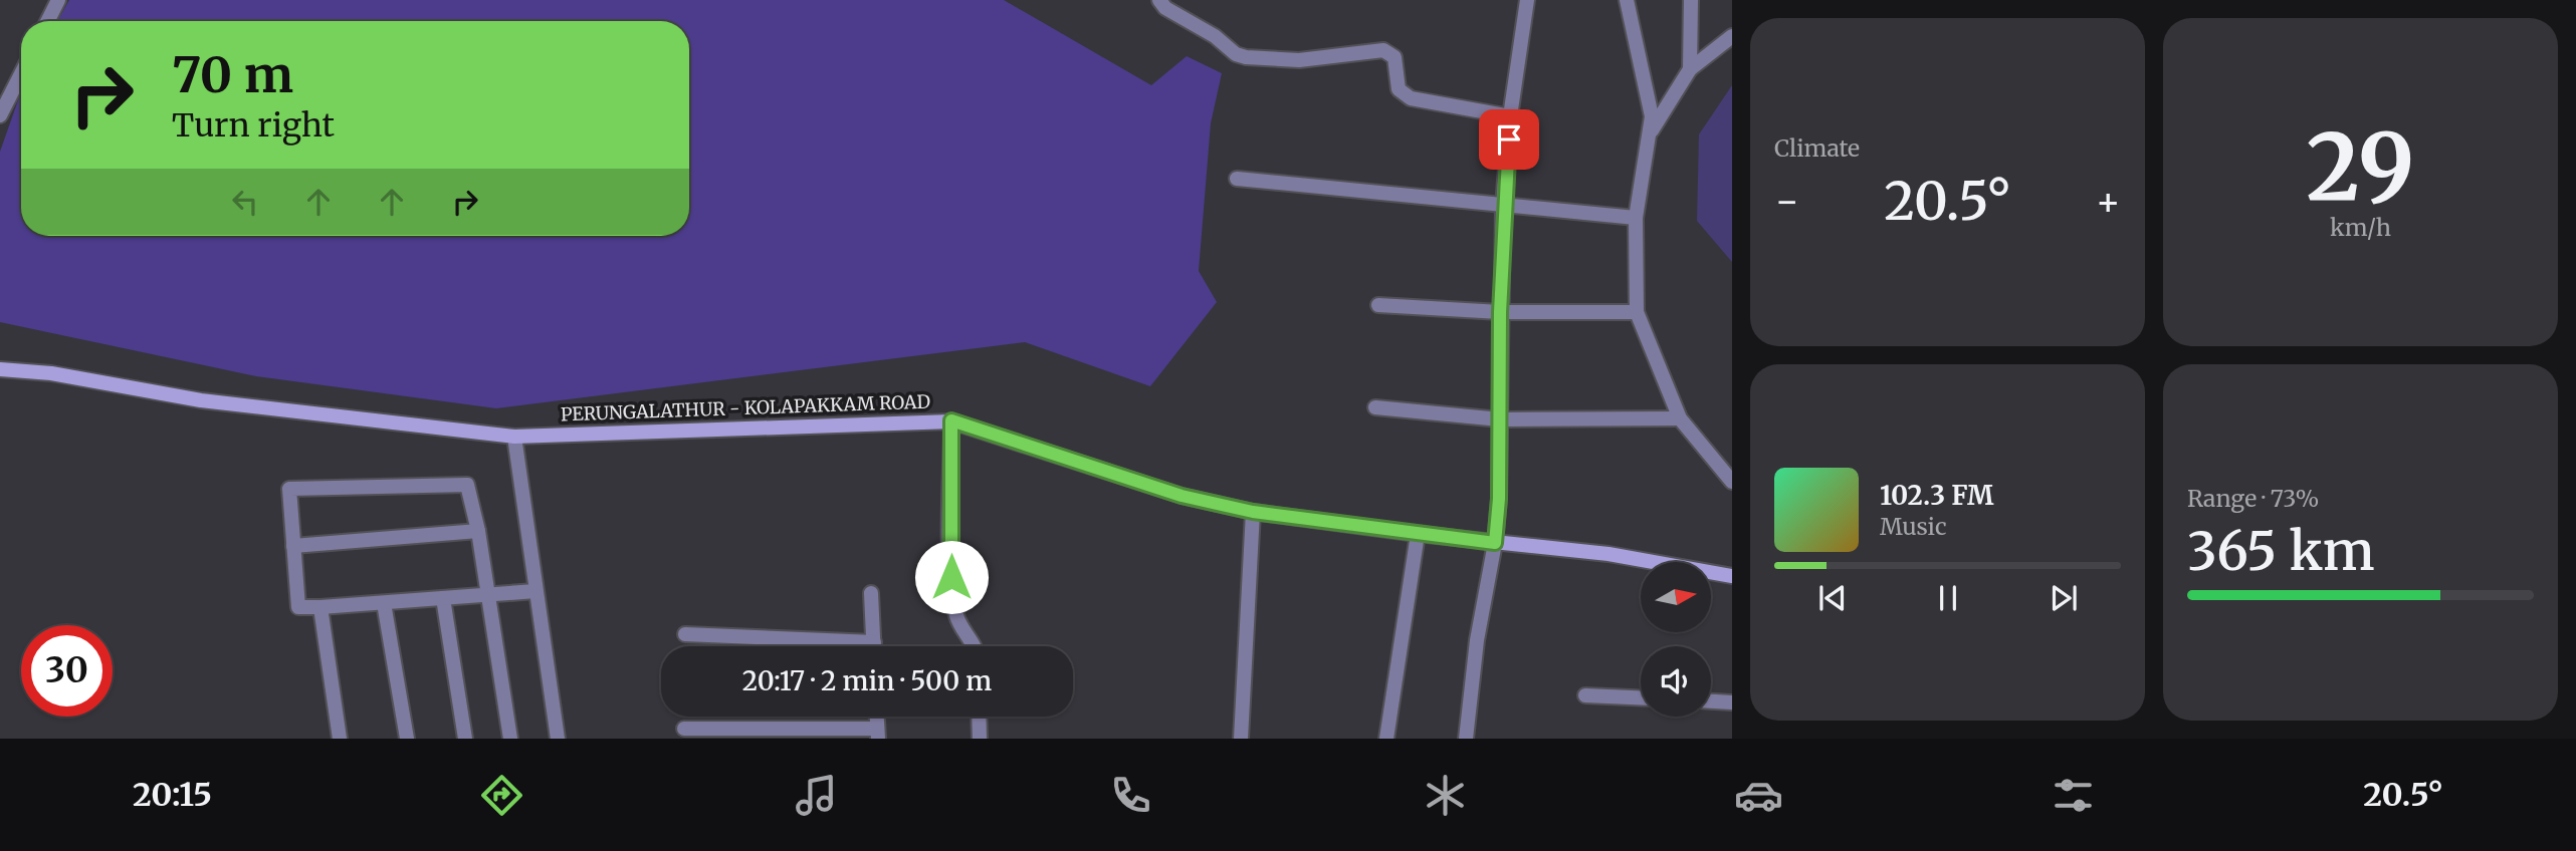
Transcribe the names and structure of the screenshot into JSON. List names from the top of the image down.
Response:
{
  "streets": {
    "main road": ["PERUNGALATHUR - KOLAPAKKAM ROAD"]
  },
  "north": "right",
  "page": {
    "tile": [
      "Climate",
      ["29", "km/h"],
      ["Range · 73%", "365 km"]
    ],
    "turn": ["70 m", "Turn right"],
    "heat": ["−", "20.5°", "+"],
    "song": ["102.3 FM", "Music"],
    "limit": "30",
    "trip": "20:17 · 2 min · 500 m",
    "tabs": ["20:15", "20.5°"]
  }
}
